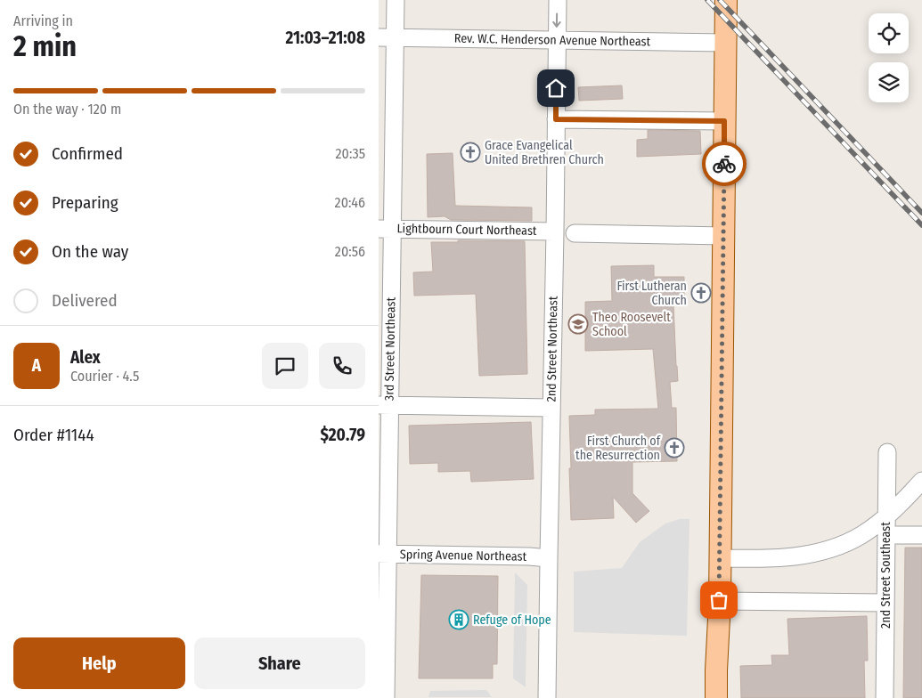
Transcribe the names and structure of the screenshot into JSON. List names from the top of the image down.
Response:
{
  "streets": {
    "street": [
      "Rev. W.C. Henderson Avenue Northeast",
      "Lightbourn Court Northeast",
      "3rd Street Northeast",
      "2nd Street Northeast",
      "Spring Avenue Northeast",
      "2nd Street Southeast"
    ]
  },
  "crossings": [
    ["Rev. W.C. Henderson Avenue Northeast", "3rd Street Northeast"],
    ["Rev. W.C. Henderson Avenue Northeast", "2nd Street Northeast"],
    ["Lightbourn Court Northeast", "3rd Street Northeast"],
    ["Lightbourn Court Northeast", "2nd Street Northeast"],
    ["3rd Street Northeast", "Spring Avenue Northeast"],
    ["2nd Street Northeast", "Spring Avenue Northeast"]
  ],
  "places": {
    "church": ["Grace Evangelical United Brethren Church", "First Lutheran Church", "First Church of the Resurrection"],
    "school or university": ["Theo Roosevelt School"],
    "building": ["Refuge of Hope"]
  },
  "page": {
    "heading": ["2 min", "Arriving in", "21:03–21:08"],
    "panel": [
      "Alex",
      "Courier · 4.5",
      "Order #1144",
      "$20.79"
    ],
    "bar": "On the way · 120 m",
    "list": [
      ["Confirmed", "20:35"],
      ["Preparing", "20:46"],
      ["On the way", "20:56"],
      "Delivered"
    ],
    "round": "A",
    "buttons": ["Help", "Share"]
  }
}
